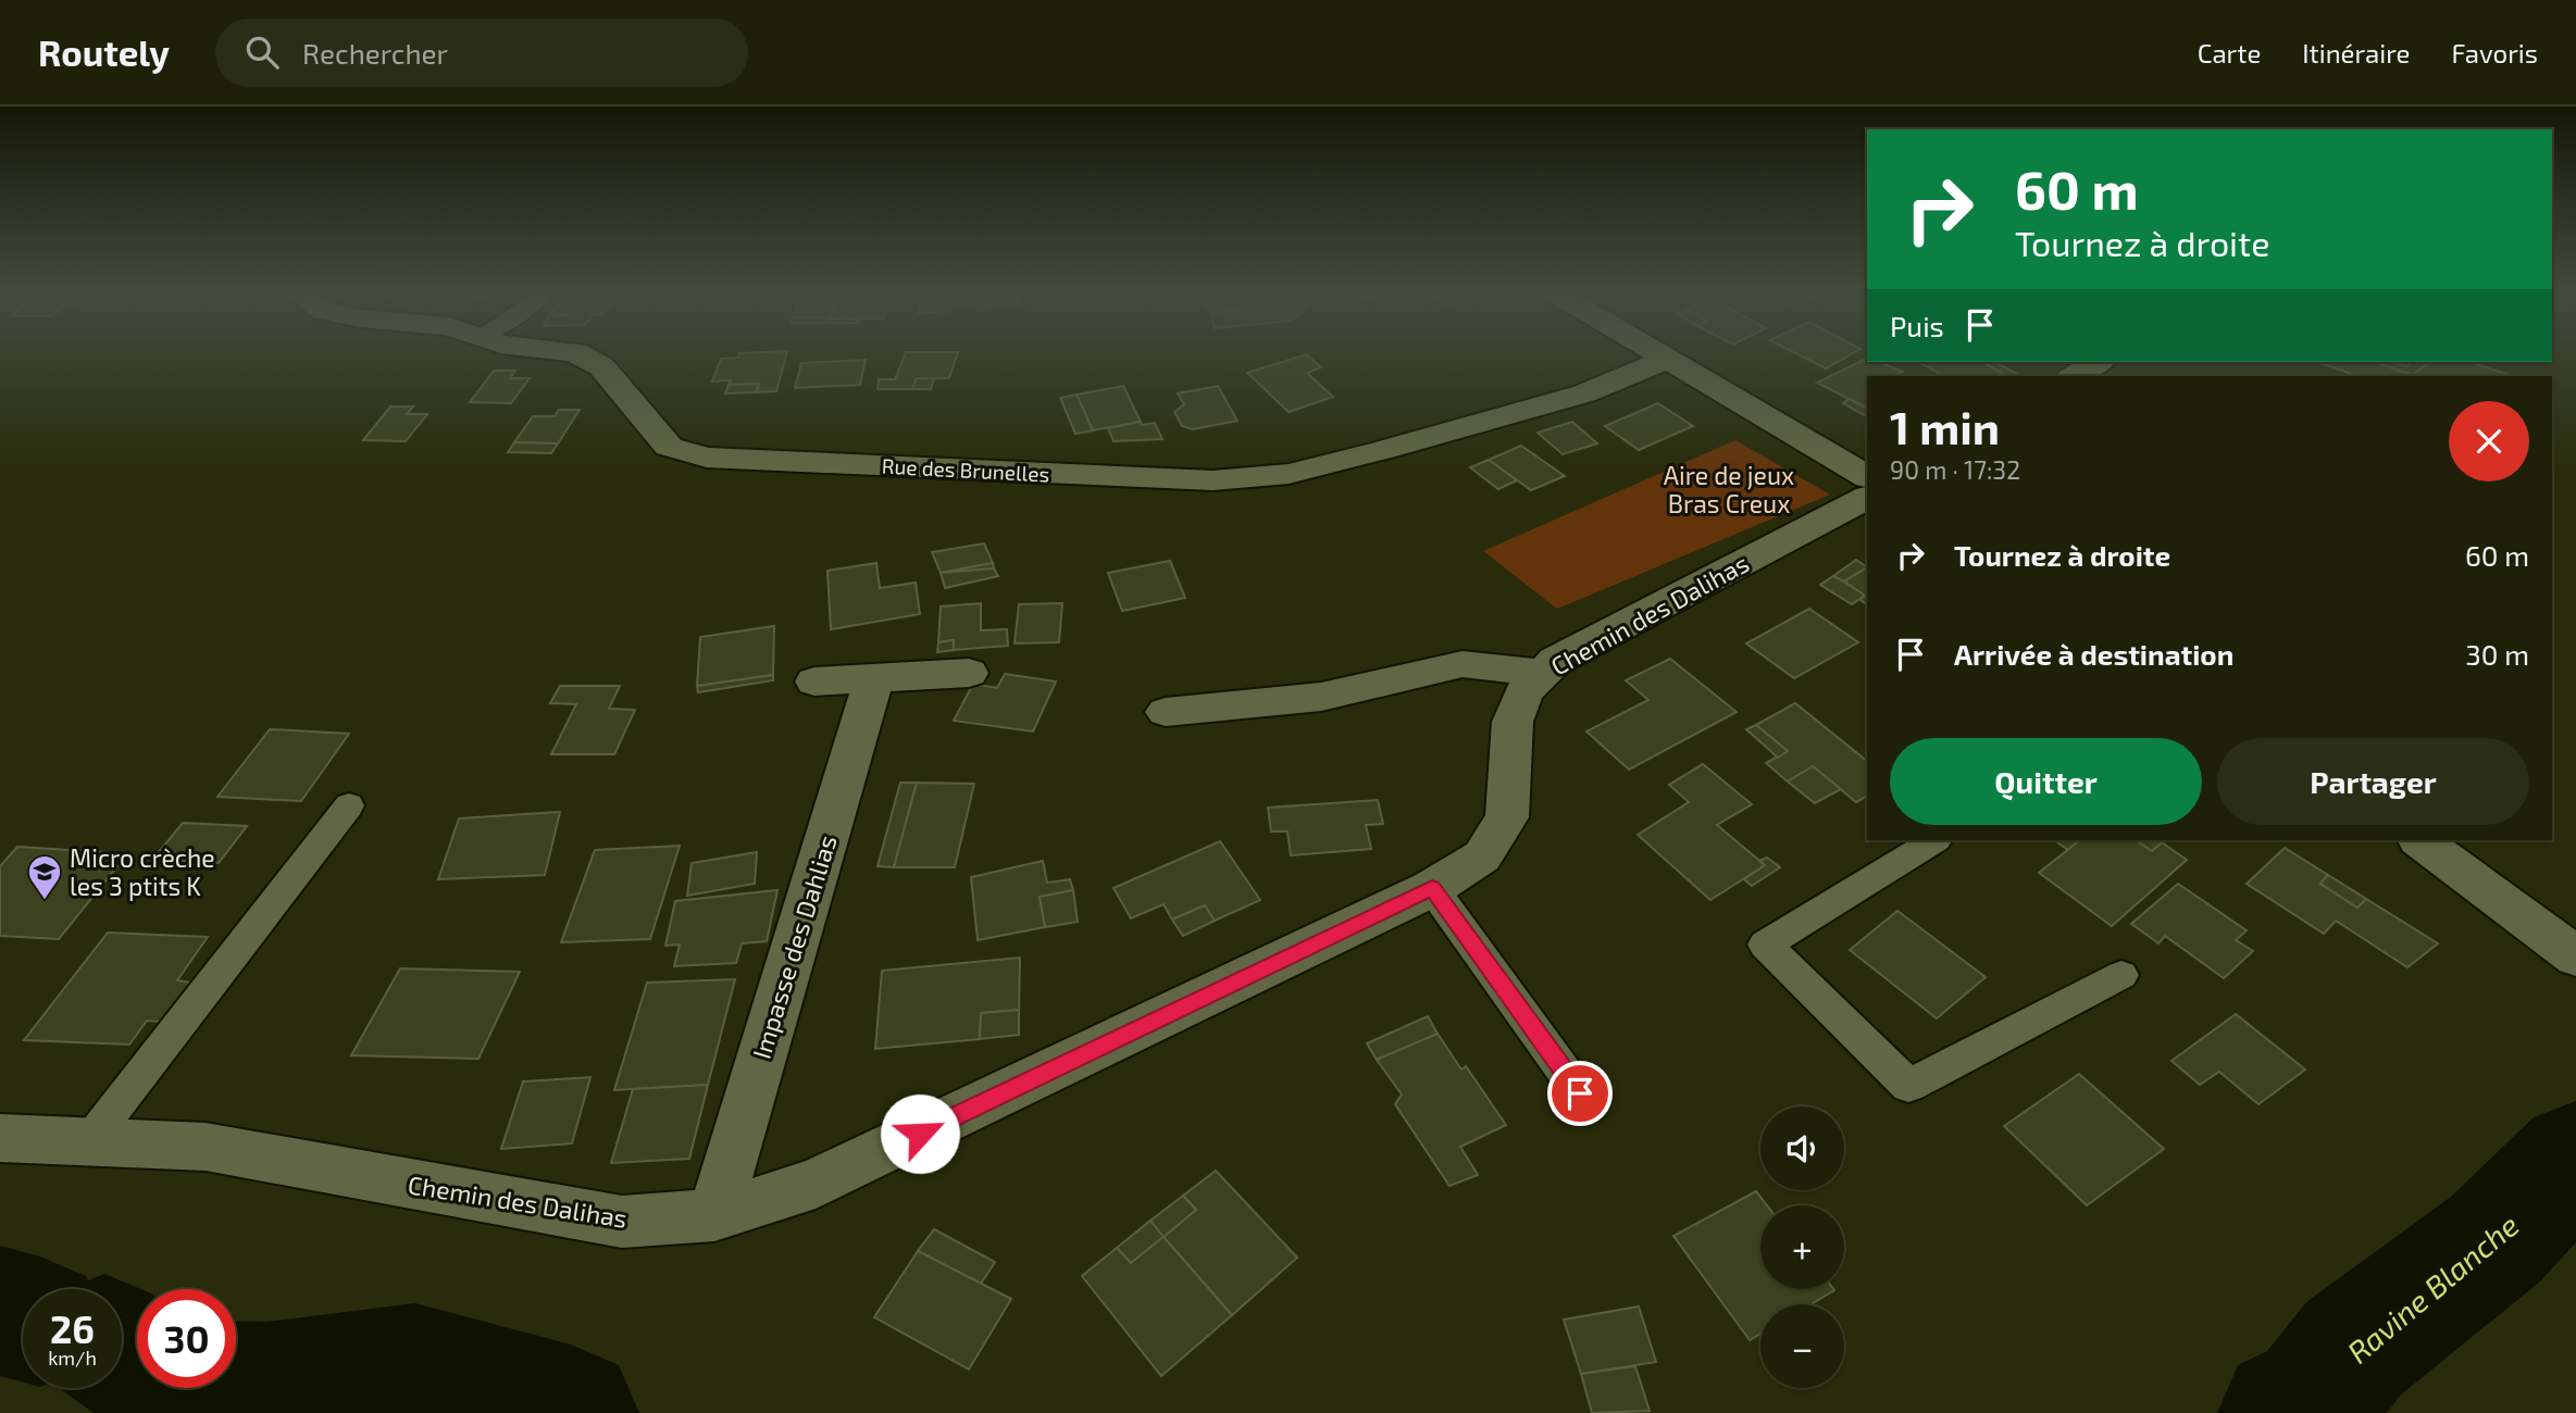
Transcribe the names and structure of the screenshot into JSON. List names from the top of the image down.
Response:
{
  "streets": {
    "street": ["Rue des Brunelles", "Chemin des Dalihas", "Impasse des Dahlias"]
  },
  "crossings": [
    ["Chemin des Dalihas", "Impasse des Dahlias"]
  ],
  "water": ["Ravine Blanche"],
  "parks": ["Aire de jeux Bras Creux"],
  "places": {
    "school or university": ["Micro crèche les 3 ptits K"]
  },
  "page": {
    "header": "Routely",
    "search": "Rechercher",
    "nav": ["Carte", "Itinéraire", "Favoris"],
    "turn": ["60 m", "Tournez à droite"],
    "then": "Puis",
    "heading": ["1 min", "90 m · 17:32"],
    "list": [
      {
        "name": "Tournez à droite",
        "value": "60 m"
      },
      {
        "name": "Arrivée à destination",
        "value": "30 m"
      }
    ],
    "buttons": ["Quitter", "Partager"],
    "map_buttons": ["+", "−"],
    "speed": "26 km/h",
    "limit": "30"
  }
}
